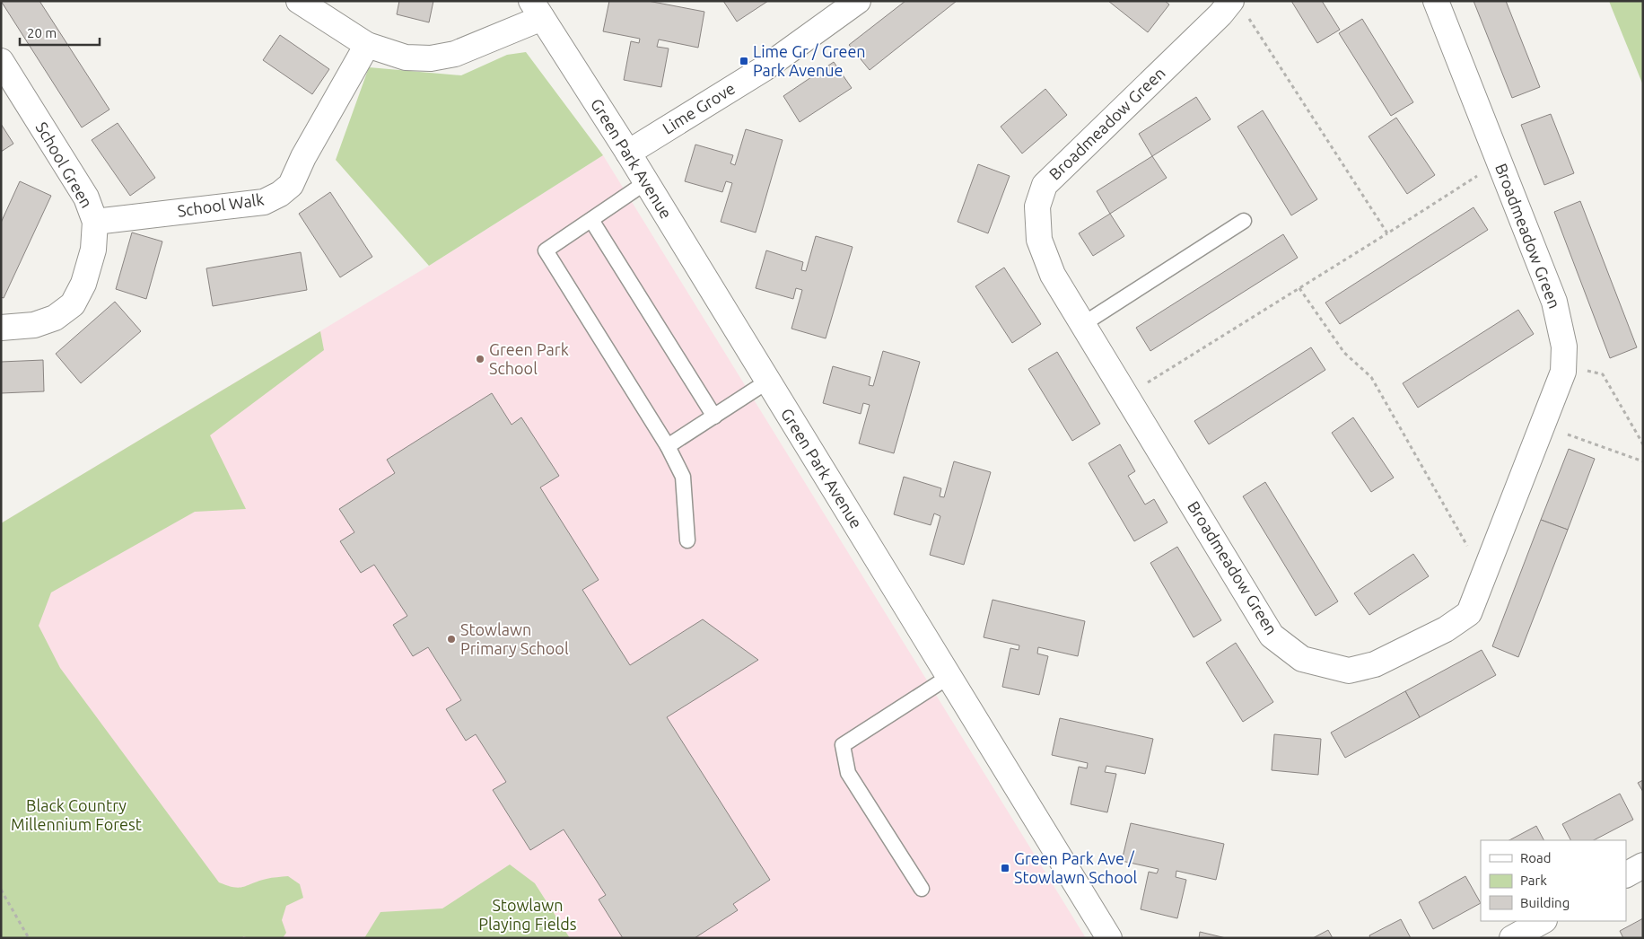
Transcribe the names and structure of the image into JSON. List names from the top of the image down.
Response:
{
  "streets": {
    "street": [
      "Lime Grove",
      "Broadmeadow Green",
      "Green Park Avenue",
      "School Green",
      "School Walk"
    ]
  },
  "crossings": [
    ["Lime Grove", "Green Park Avenue"],
    ["School Green", "School Walk"]
  ],
  "parks": ["Black Country Millennium Forest", "Stowlawn Playing Fields"],
  "places": {
    "transit": ["Lime Gr / Green Park Avenue", "Green Park Ave / Stowlawn School"],
    "other": ["Green Park School", "Stowlawn Primary School"]
  },
  "legend": ["Road", "Park", "Building"],
  "scale_bar": "20 m"
}
